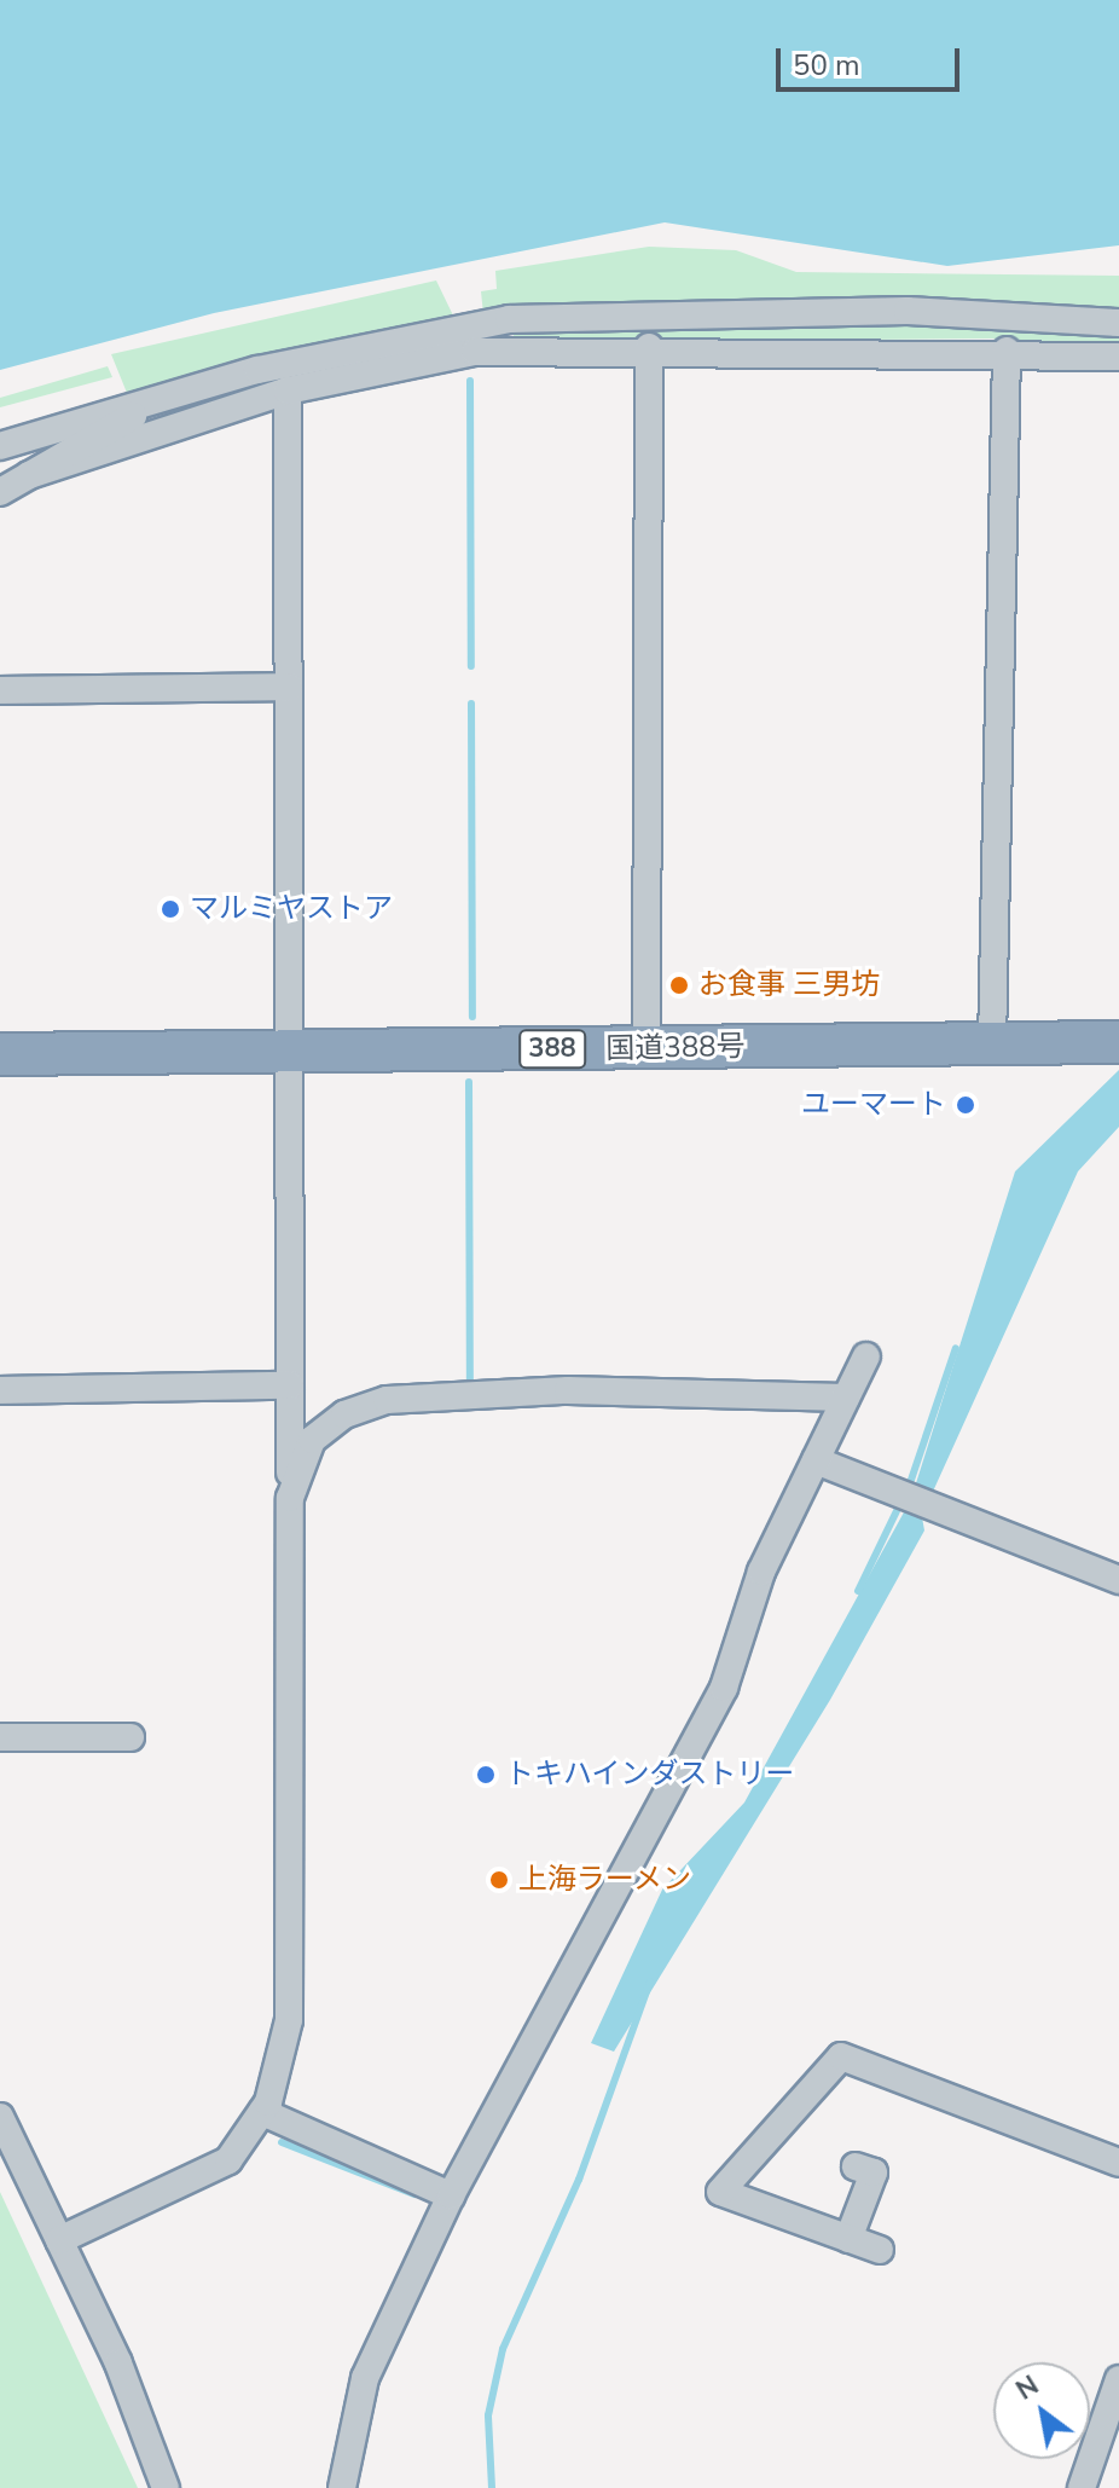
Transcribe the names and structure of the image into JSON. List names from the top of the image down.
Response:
{
  "streets": {
    "highway": ["国道388号", "388"]
  },
  "places": [
    "マルミヤストア",
    "お食事 三男坊",
    "ユーマート",
    "トキハインダストリー",
    "上海ラーメン"
  ],
  "scale_bar": "50 m",
  "north": "top left"
}
